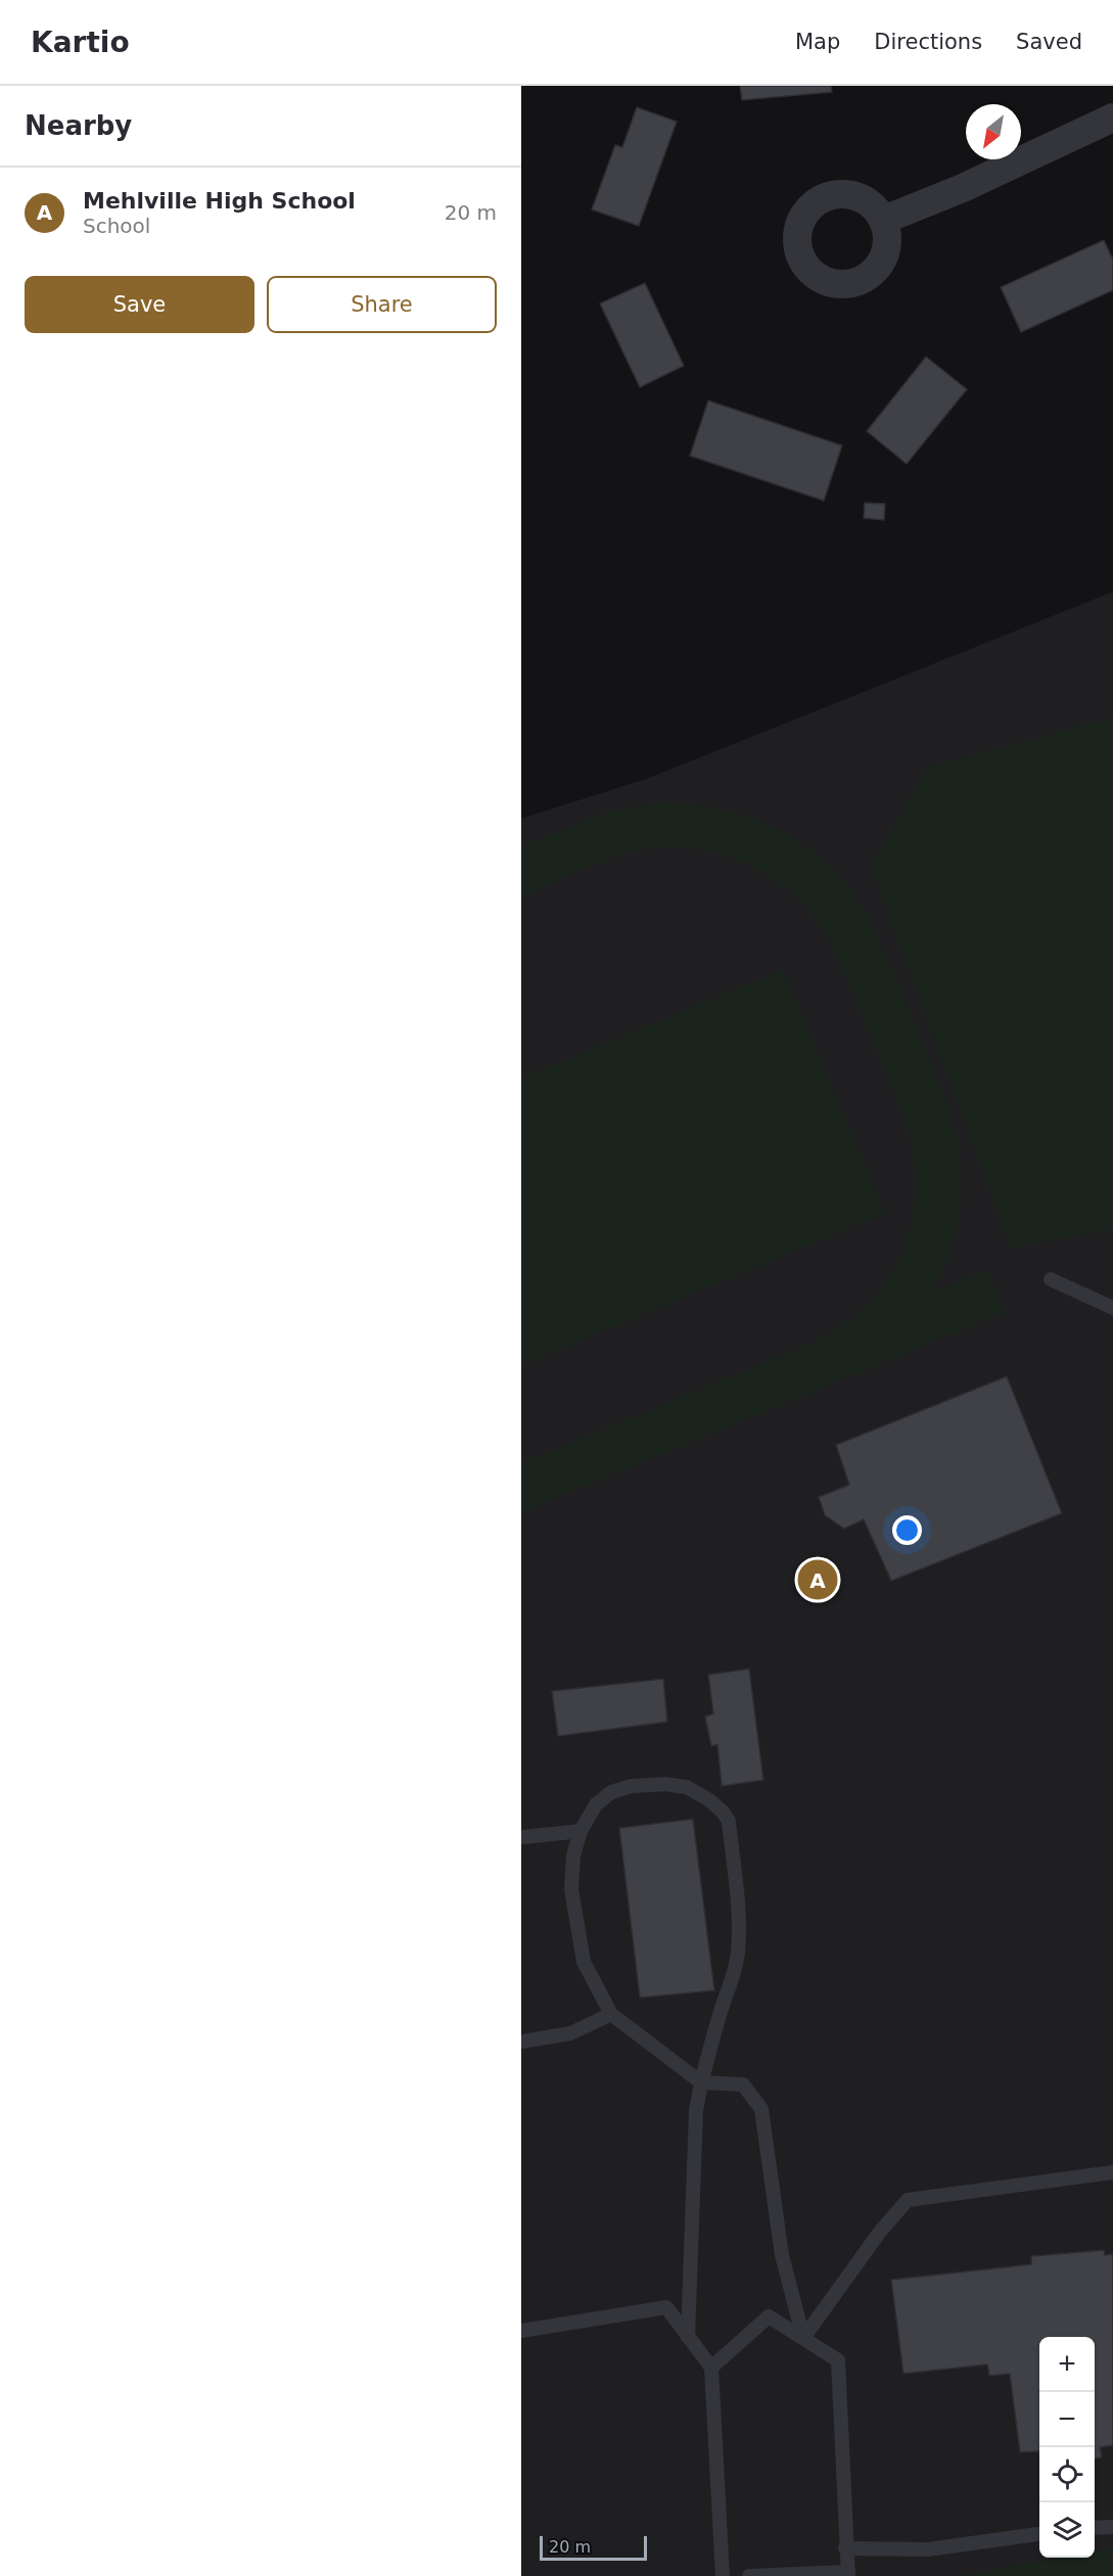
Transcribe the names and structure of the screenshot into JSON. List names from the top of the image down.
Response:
{
  "scale_bar": "20 m",
  "north": "bottom left",
  "page": {
    "header": "Kartio",
    "nav": ["Map", "Directions", "Saved"],
    "heading": "Nearby",
    "list": [
      {
        "mark": "A",
        "name": "Mehlville High School",
        "note": "School",
        "value": "20 m"
      }
    ],
    "buttons": ["Save", "Share"],
    "pins": "A",
    "map_buttons": ["+", "−"],
    "scale": "20 m"
  }
}
